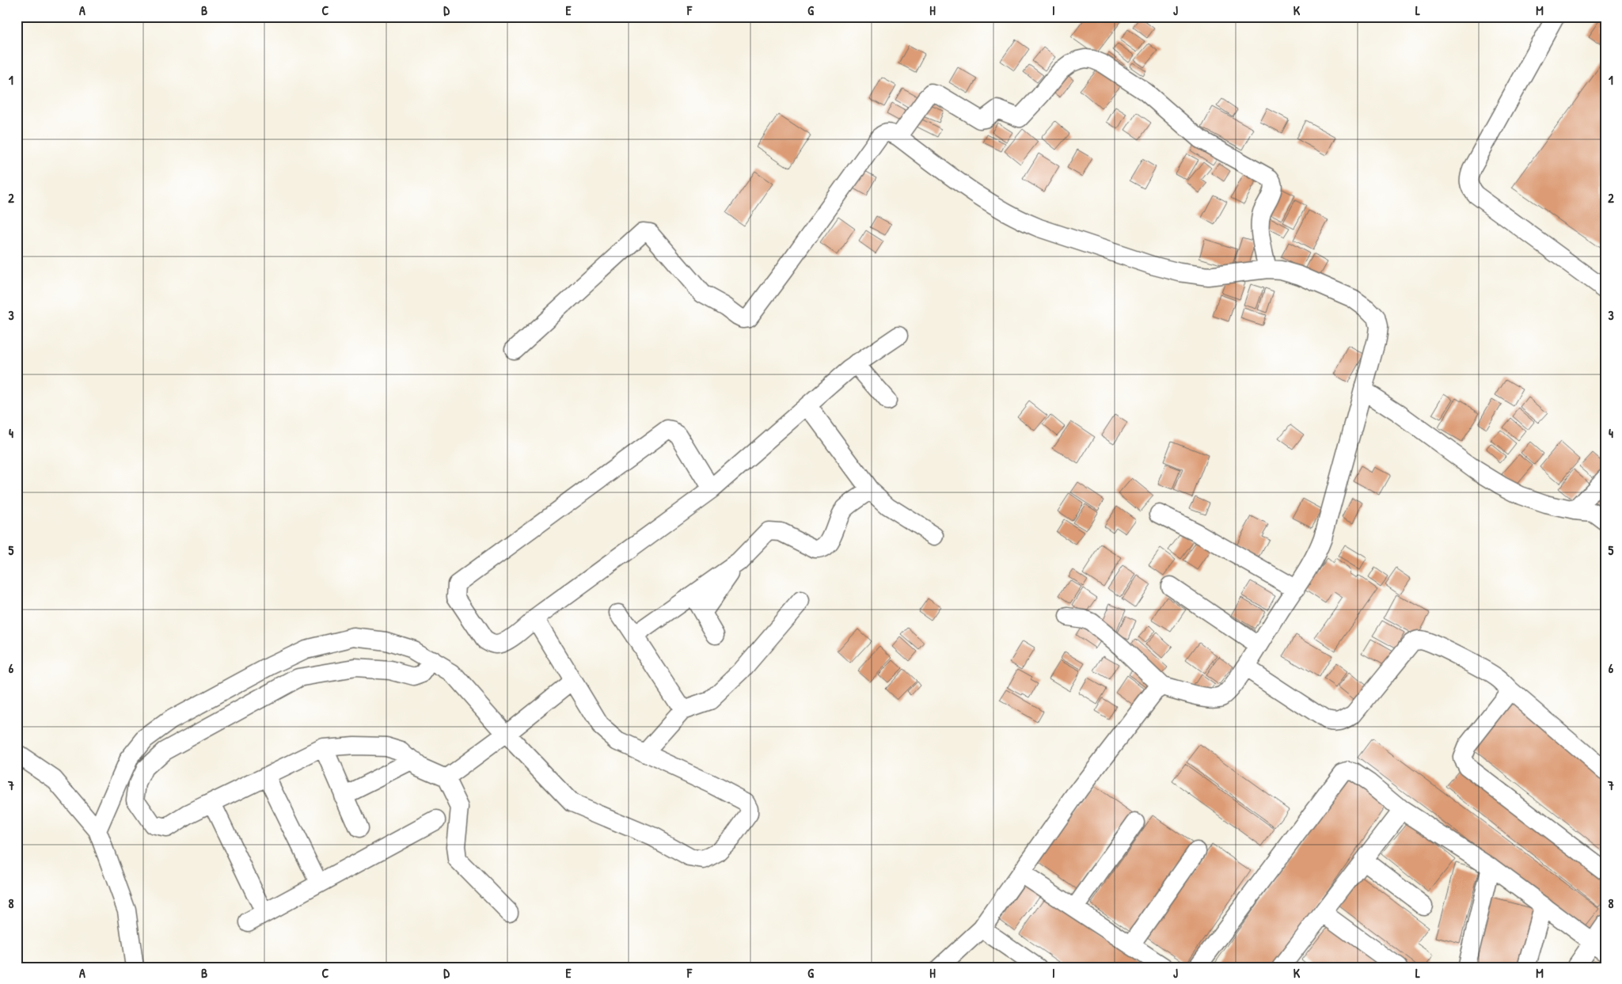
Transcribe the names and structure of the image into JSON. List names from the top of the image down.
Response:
{
  "grid": {
    "columns": [
      "A",
      "B",
      "C",
      "D",
      "E",
      "F",
      "G",
      "H",
      "I",
      "J",
      "K",
      "L",
      "M"
    ],
    "rows": [
      "1",
      "2",
      "3",
      "4",
      "5",
      "6",
      "7",
      "8"
    ]
  }
}
